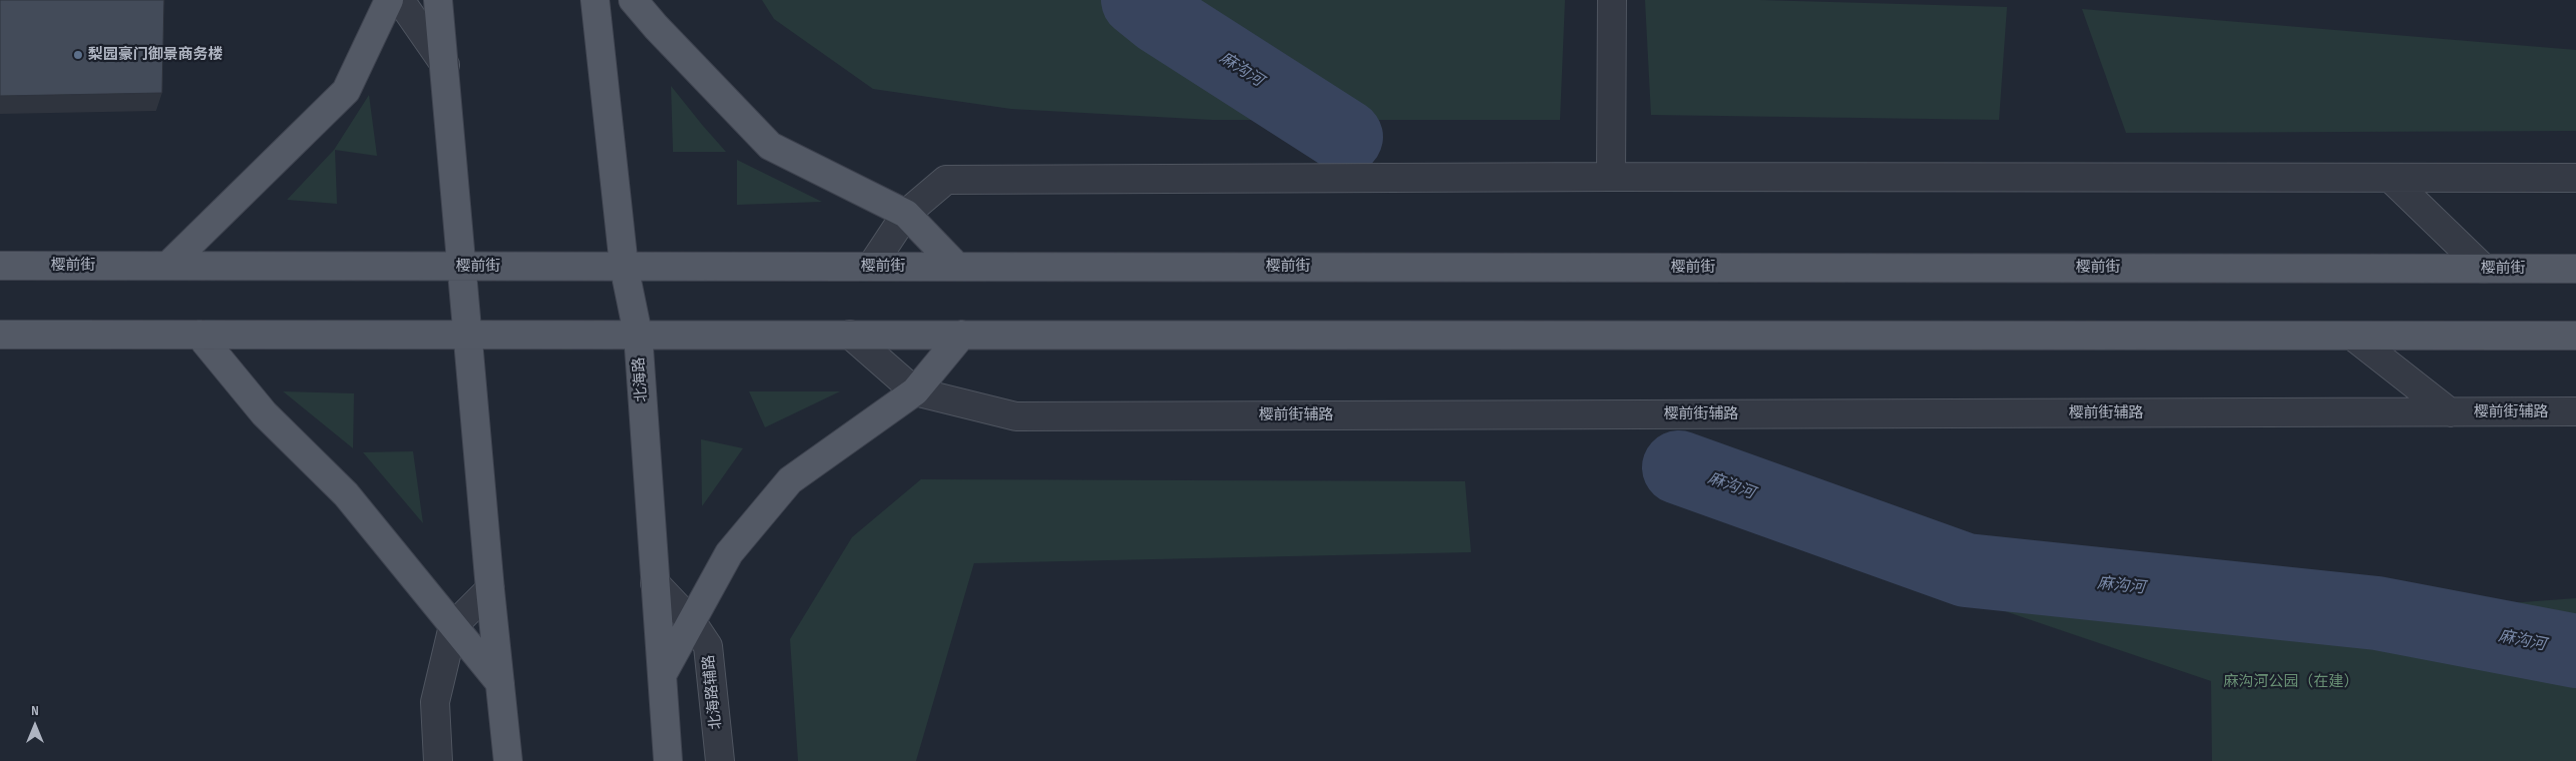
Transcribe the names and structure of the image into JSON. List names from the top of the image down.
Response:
{
  "streets": {
    "main road": ["樱前街", "北海路"],
    "street": ["樱前街辅路", "北海路辅路"]
  },
  "crossings": [
    ["樱前街", "北海路"],
    ["北海路", "北海路辅路"]
  ],
  "water": ["麻沟河"],
  "parks": ["麻沟河公园（在建）"],
  "places": ["梨园豪门御景商务楼"],
  "north": "top"
}
